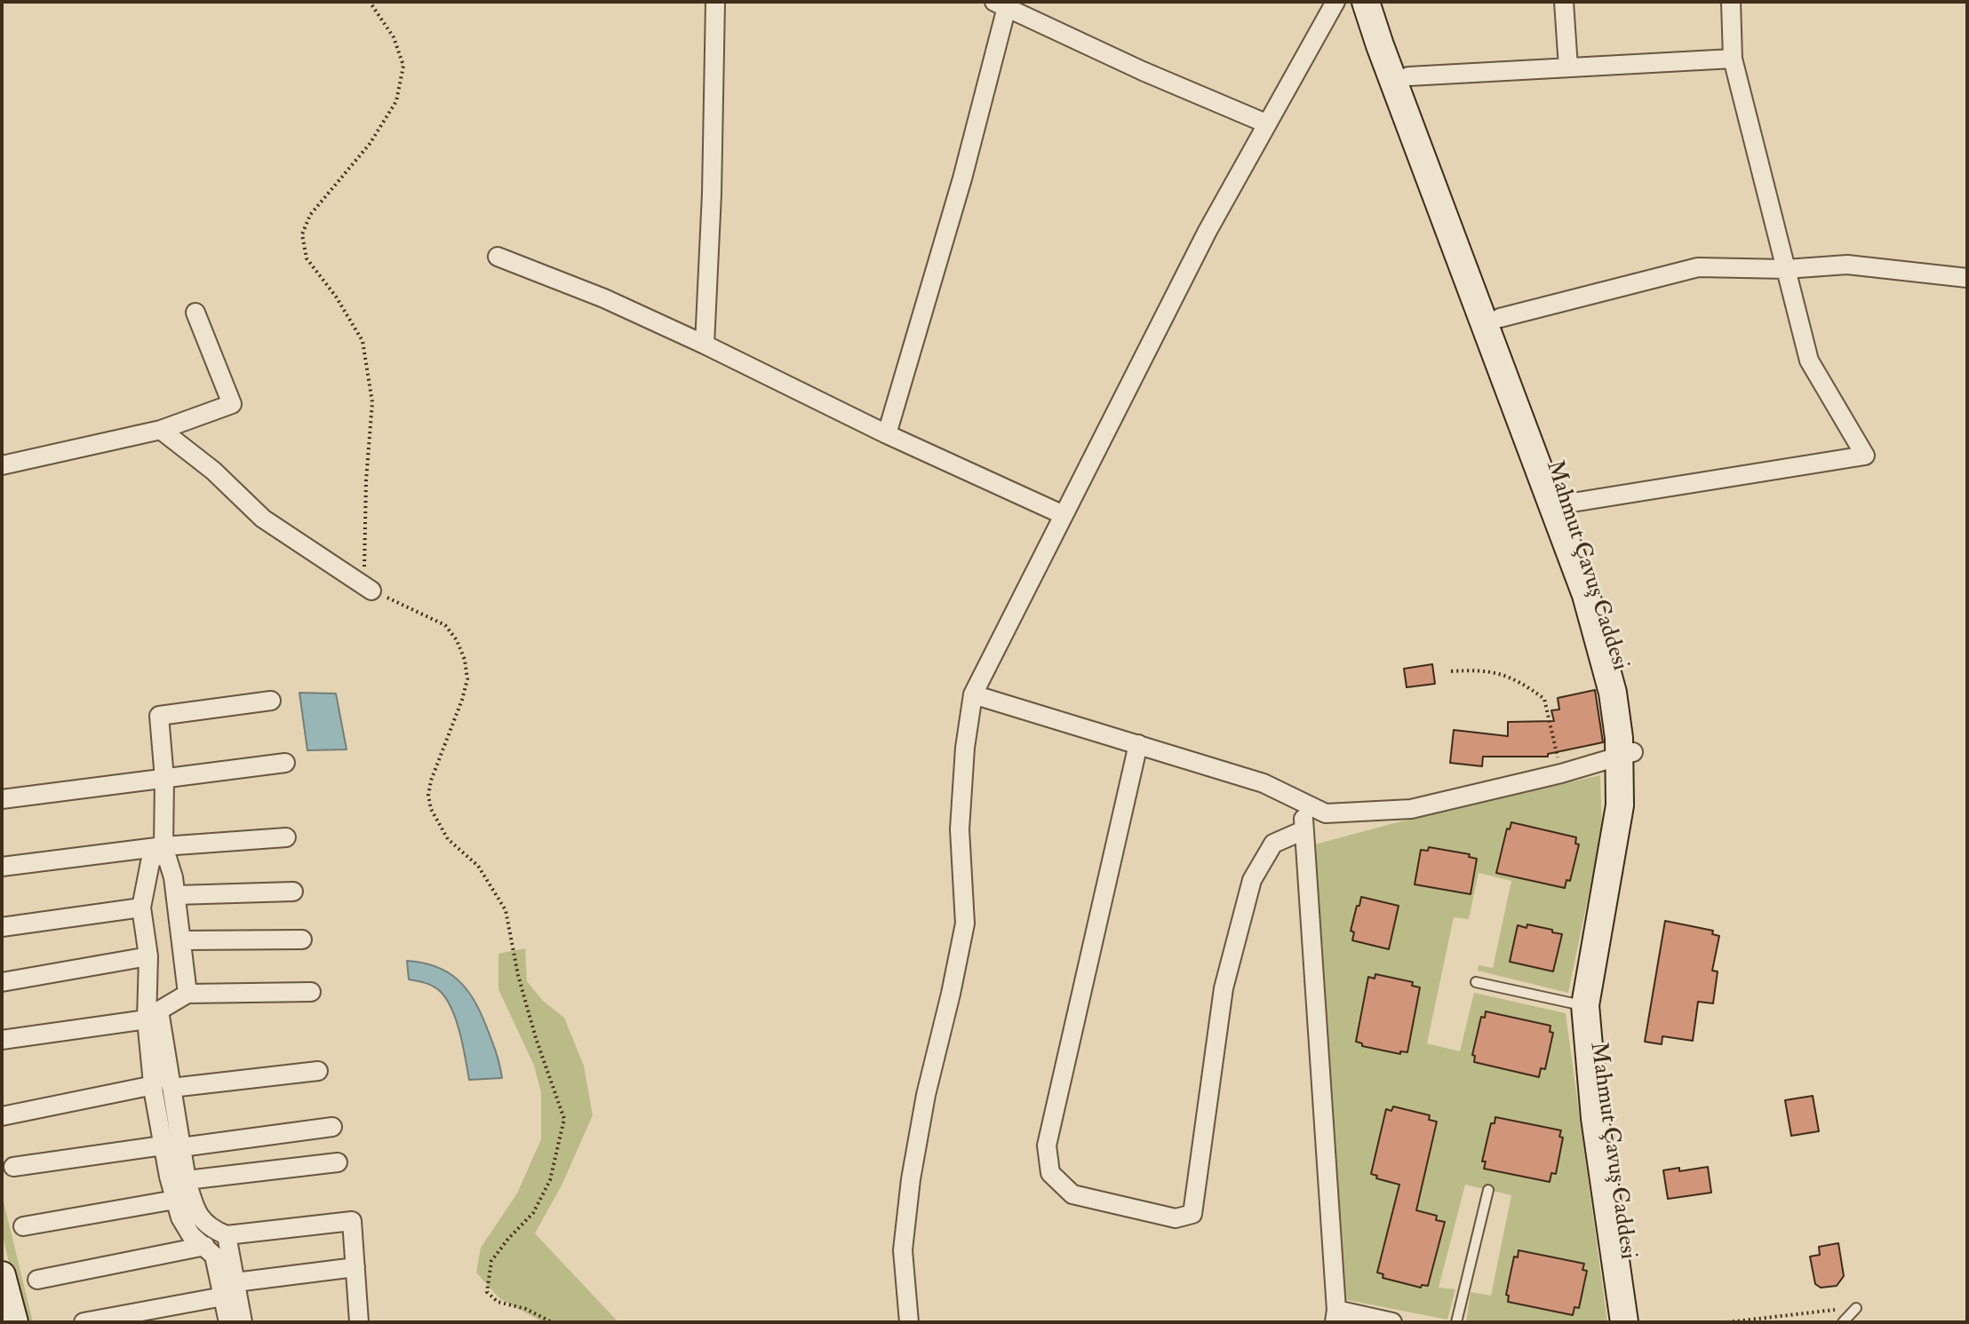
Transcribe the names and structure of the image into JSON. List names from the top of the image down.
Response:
{
  "streets": {
    "main road": ["Mahmut Çavuş Caddesi"]
  }
}
